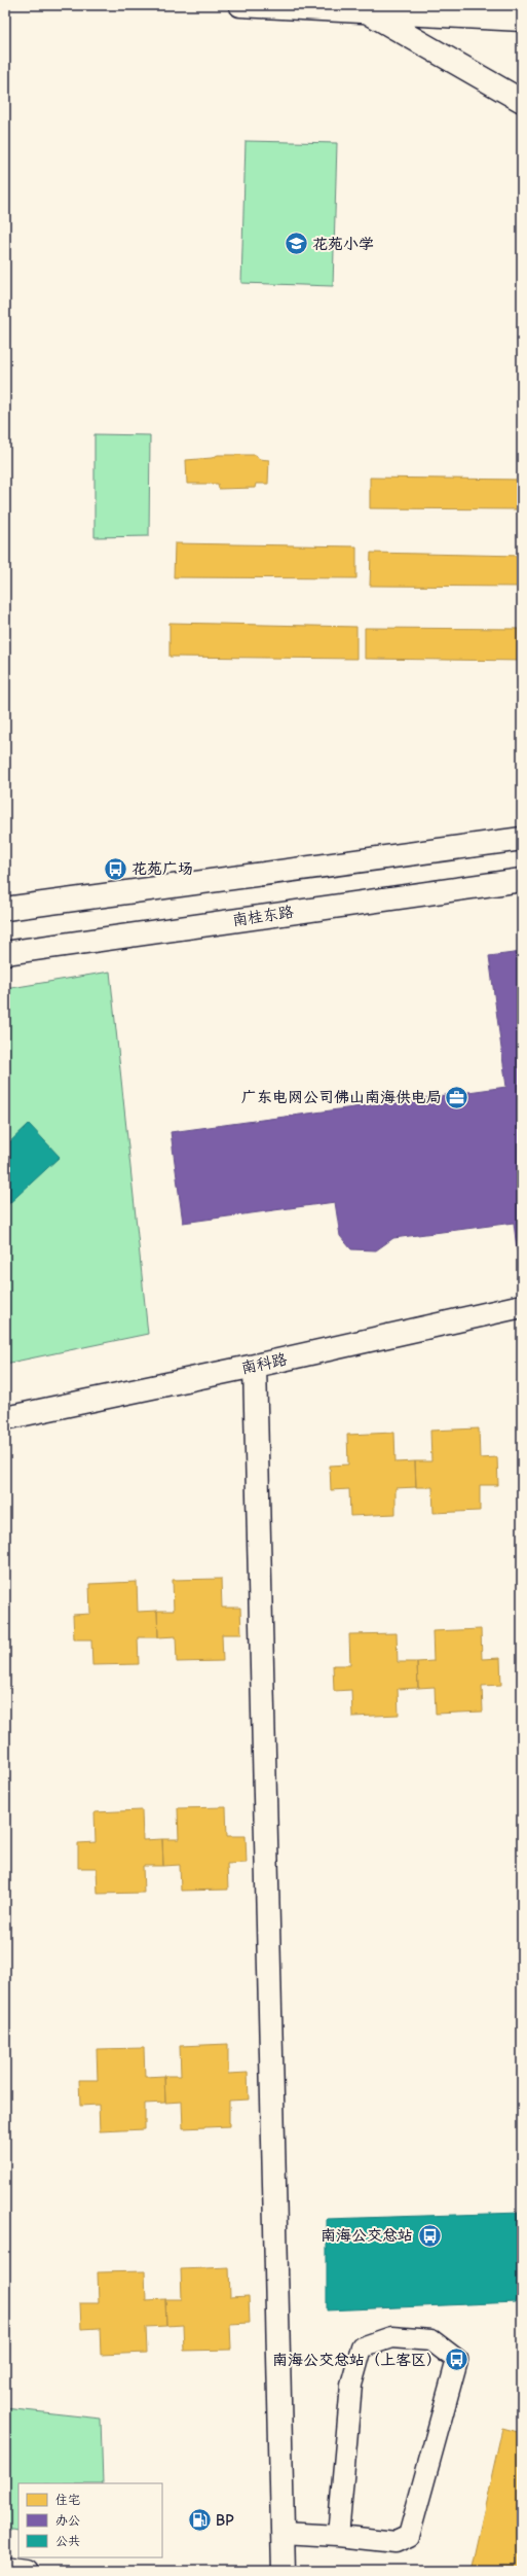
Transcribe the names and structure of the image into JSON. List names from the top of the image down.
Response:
{
  "streets": {
    "street": ["南桂东路", "南科路"]
  },
  "places": {
    "school or university": ["花苑小学"],
    "bus stop": ["花苑广场", "南海公交总站", "南海公交总站（上客区）"],
    "office": ["广东电网公司佛山南海供电局"],
    "fuel station": ["BP"]
  },
  "legend": ["住宅", "办公", "公共"]
}
